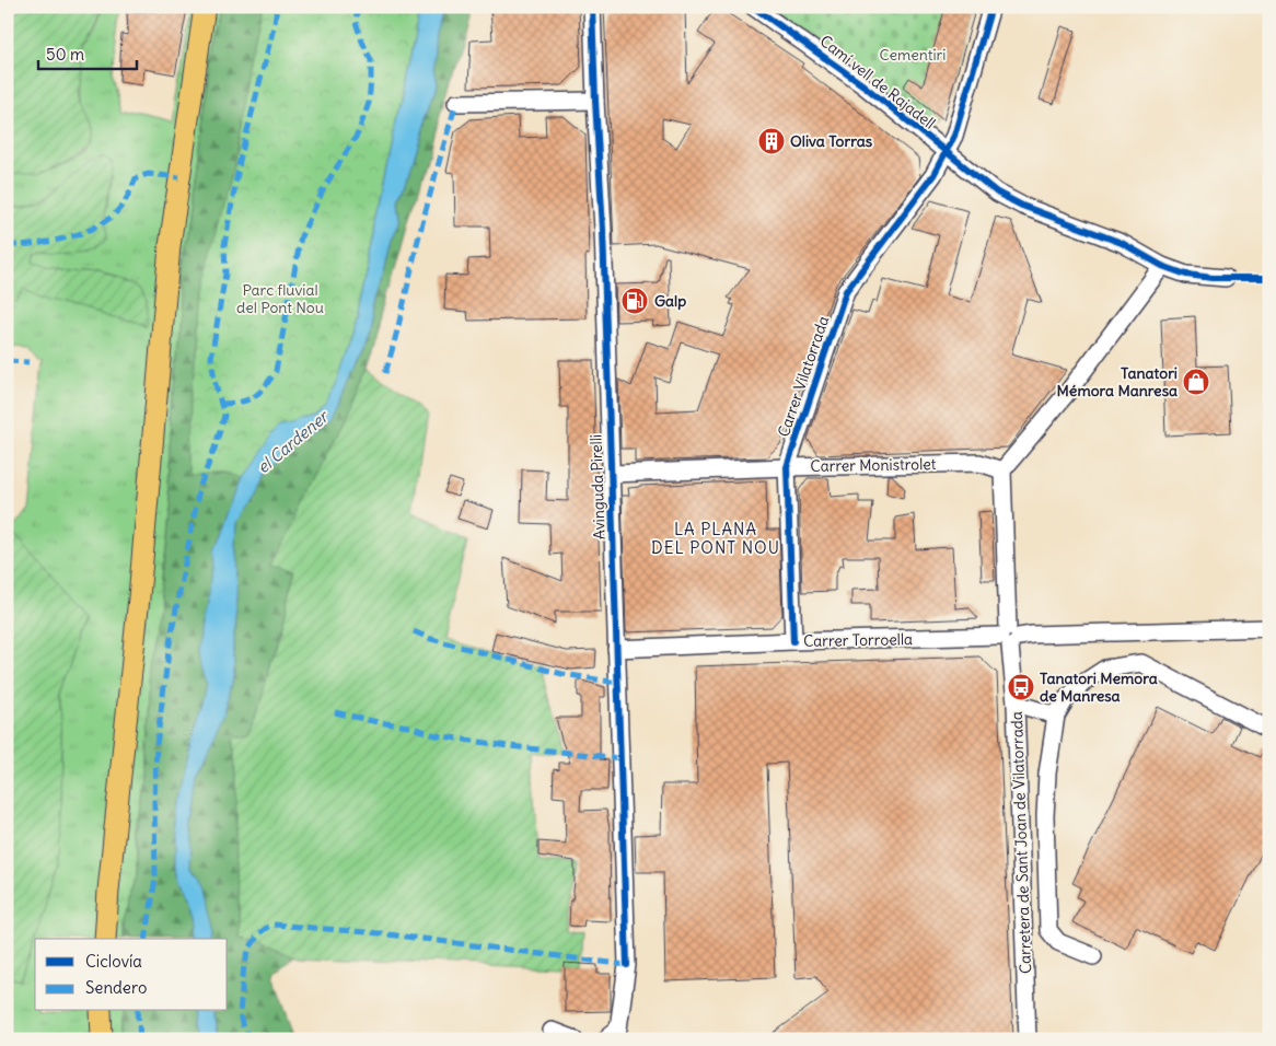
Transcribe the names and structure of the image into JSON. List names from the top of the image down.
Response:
{
  "streets": {
    "street": [
      "Camí vell de Rajadell",
      "Carrer Vilatorrada",
      "Carrer Monistrolet",
      "Avinguda Pirelli",
      "Carrer Torroella",
      "Carretera de Sant Joan de Vilatorrada"
    ]
  },
  "crossings": [
    ["Camí vell de Rajadell", "Carrer Vilatorrada"],
    ["Carrer Vilatorrada", "Carrer Monistrolet"],
    ["Carrer Vilatorrada", "Carrer Torroella"],
    ["Carrer Monistrolet", "Avinguda Pirelli"],
    ["Carrer Monistrolet", "Carretera de Sant Joan de Vilatorrada"],
    ["Avinguda Pirelli", "Carrer Torroella"],
    ["Carrer Torroella", "Carretera de Sant Joan de Vilatorrada"]
  ],
  "districts": ["LA PLANA DEL PONT NOU"],
  "water": ["el Cardener"],
  "parks": ["Cementiri", "Parc fluvial del Pont Nou"],
  "places": {
    "building": ["Oliva Torras"],
    "fuel station": ["Galp"],
    "shop": ["Tanatori Mémora Manresa"],
    "bus stop": ["Tanatori Memora de Manresa"]
  },
  "legend": ["Ciclovía", "Sendero"],
  "scale_bar": "50 m"
}
